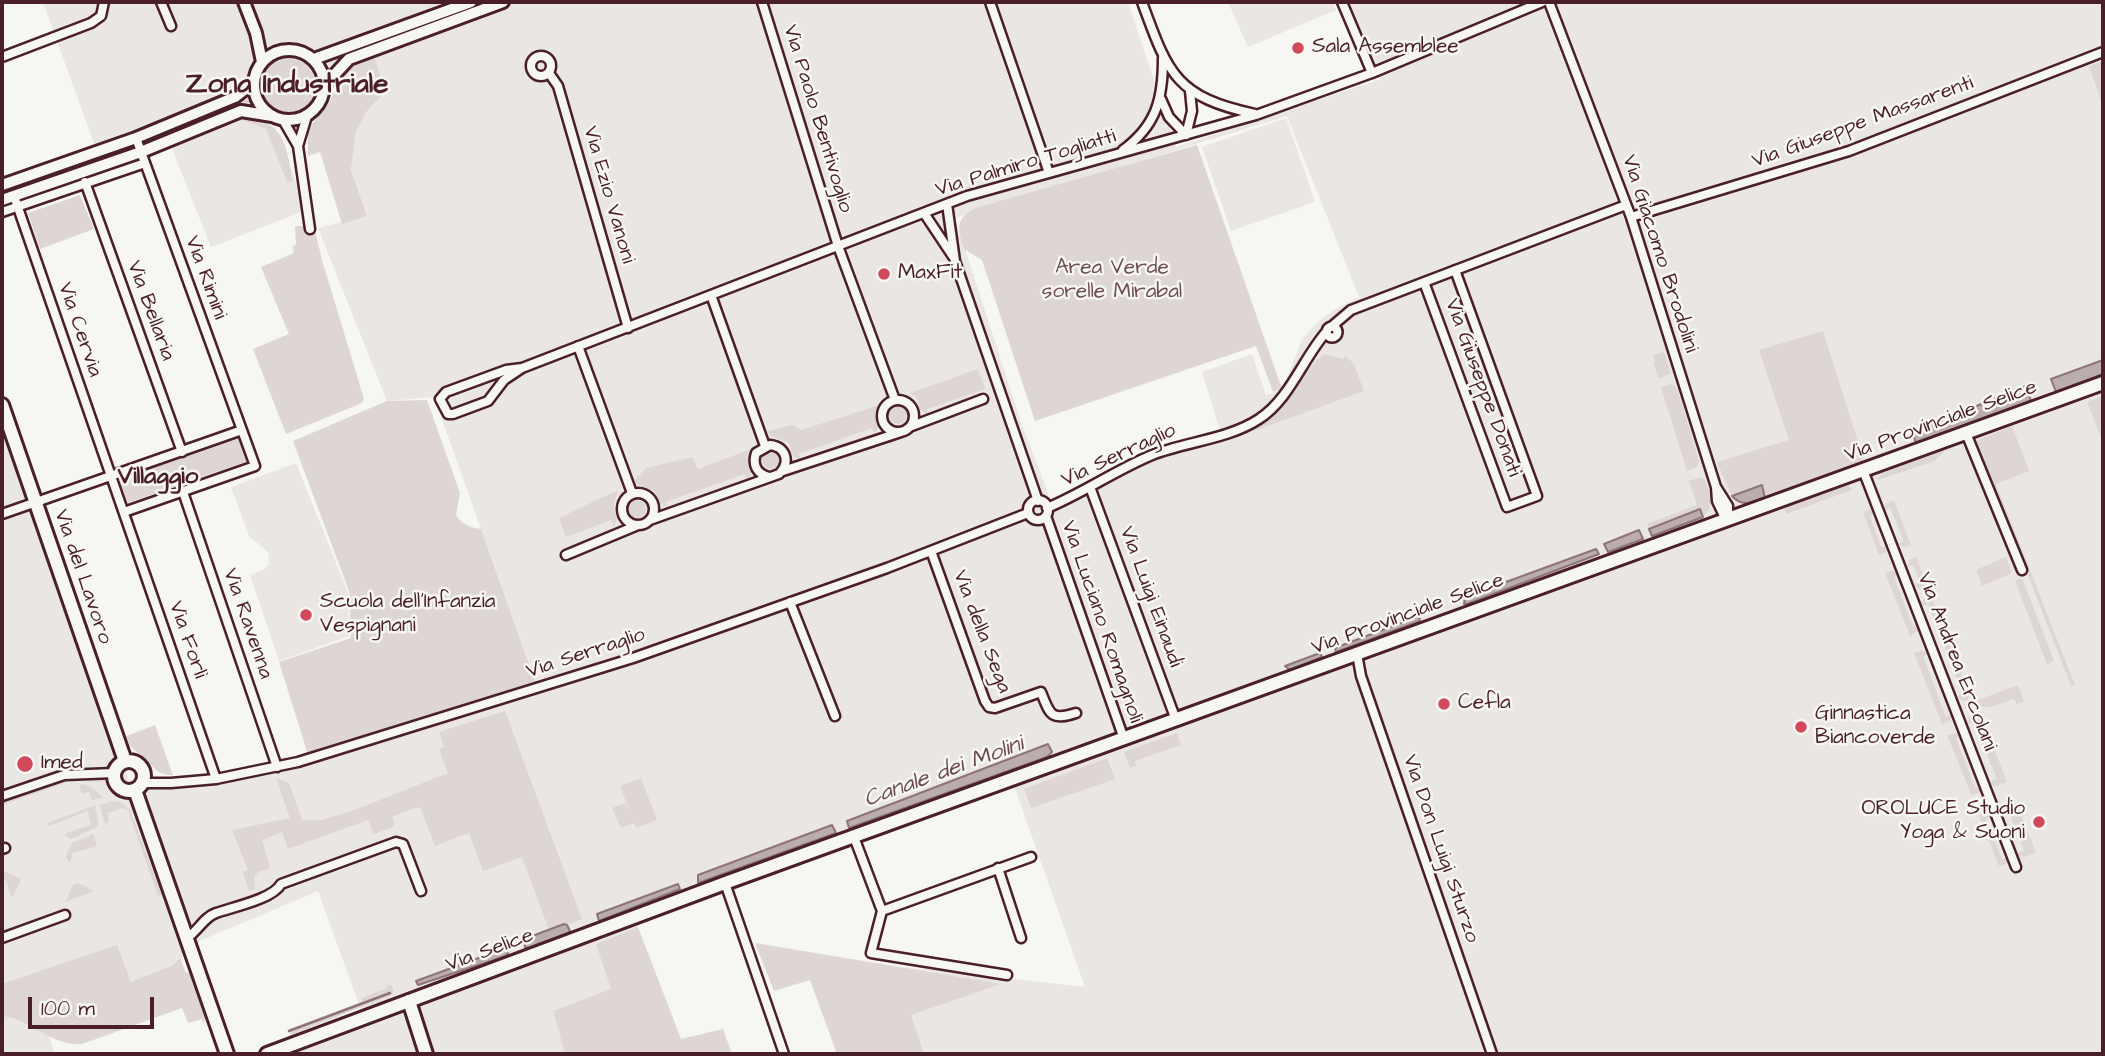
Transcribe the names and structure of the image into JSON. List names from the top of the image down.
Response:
{
  "streets": {
    "main road": ["Via Provinciale Selice", "Via del Lavoro", "Via Selice"],
    "street": [
      "Via Paolo Bentivoglio",
      "Via Giuseppe Massarenti",
      "Via Palmiro Togliatti",
      "Via Ezio Vanoni",
      "Via Giacomo Brodolini",
      "Via Rimini",
      "Via Bellaria",
      "Via Cervia",
      "Via Giuseppe Donati",
      "Via Serraglio",
      "Via Luigi Einaudi",
      "Via Luciano Romagnoli",
      "Via Ravenna",
      "Via della Sega",
      "Via Forlì",
      "Via Andrea Ercolani",
      "Via Don Luigi Sturzo"
    ]
  },
  "crossings": [
    ["Via Paolo Bentivoglio", "Via Palmiro Togliatti"],
    ["Via Giuseppe Massarenti", "Via Giacomo Brodolini"],
    ["Via Palmiro Togliatti", "Via Ezio Vanoni"],
    ["Via Palmiro Togliatti", "Via Luciano Romagnoli"],
    ["Via Giacomo Brodolini", "Via Giuseppe Donati"],
    ["Via Giacomo Brodolini", "Via Provinciale Selice"],
    ["Via Rimini", "Via Ravenna"],
    ["Via Cervia", "Via Forlì"],
    ["Via Giuseppe Donati", "Via Serraglio"],
    ["Via Provinciale Selice", "Via Luigi Einaudi"],
    ["Via Provinciale Selice", "Via Luciano Romagnoli"],
    ["Via Provinciale Selice", "Via Andrea Ercolani"],
    ["Via Provinciale Selice", "Via Don Luigi Sturzo"],
    ["Via Provinciale Selice", "Via Selice"],
    ["Via Serraglio", "Via del Lavoro"],
    ["Via Serraglio", "Via Luigi Einaudi"],
    ["Via Serraglio", "Via Luciano Romagnoli"],
    ["Via Serraglio", "Via Ravenna"],
    ["Via Serraglio", "Via della Sega"],
    ["Via Serraglio", "Via Forlì"]
  ],
  "districts": ["Zona Industriale", "Villaggio"],
  "water": ["Canale dei Molini"],
  "parks": ["Area Verde sorelle Mirabal"],
  "places": [
    "Sala Assemblee",
    "MaxFit",
    "Scuola dell'Infanzia Vespignani",
    "Cefla",
    "Ginnastica Biancoverde",
    "Imed",
    "OROLUCE Studio Yoga & Suoni"
  ],
  "scale_bar": "100 m"
}
